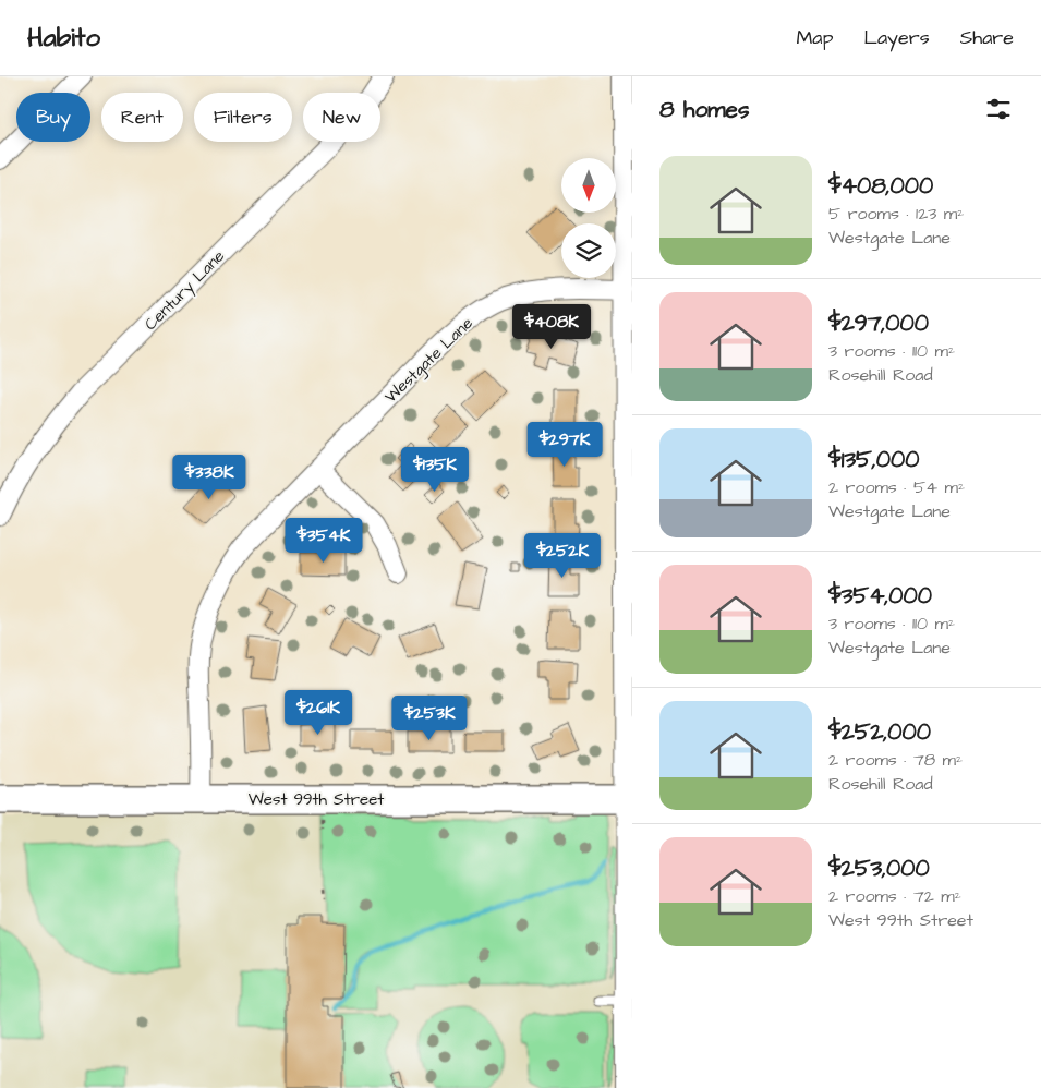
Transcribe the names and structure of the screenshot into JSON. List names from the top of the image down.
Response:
{
  "streets": {
    "street": ["Century Lane", "Westgate Lane", "West 99th Street"]
  },
  "crossings": [
    ["Westgate Lane", "West 99th Street"]
  ],
  "north": "bottom",
  "page": {
    "header": "Habito",
    "nav": ["Map", "Layers", "Share"],
    "heading": "8 homes",
    "chip": [
      "Buy",
      "Rent",
      "Filters",
      "New"
    ],
    "list": [
      {
        "name": "$408,000",
        "note": "5 rooms · 123 m² · Westgate Lane"
      },
      {
        "name": "$297,000",
        "note": "3 rooms · 110 m² · Rosehill Road"
      },
      {
        "name": "$135,000",
        "note": "2 rooms · 54 m² · Westgate Lane"
      },
      {
        "name": "$354,000",
        "note": "3 rooms · 110 m² · Westgate Lane"
      },
      {
        "name": "$252,000",
        "note": "2 rooms · 78 m² · Rosehill Road"
      },
      {
        "name": "$253,000",
        "note": "2 rooms · 72 m² · West 99th Street"
      }
    ],
    "price": [
      "$408K",
      "$297K",
      "$135K",
      "$338K",
      "$354K",
      "$252K",
      "$261K",
      "$253K"
    ]
  }
}
